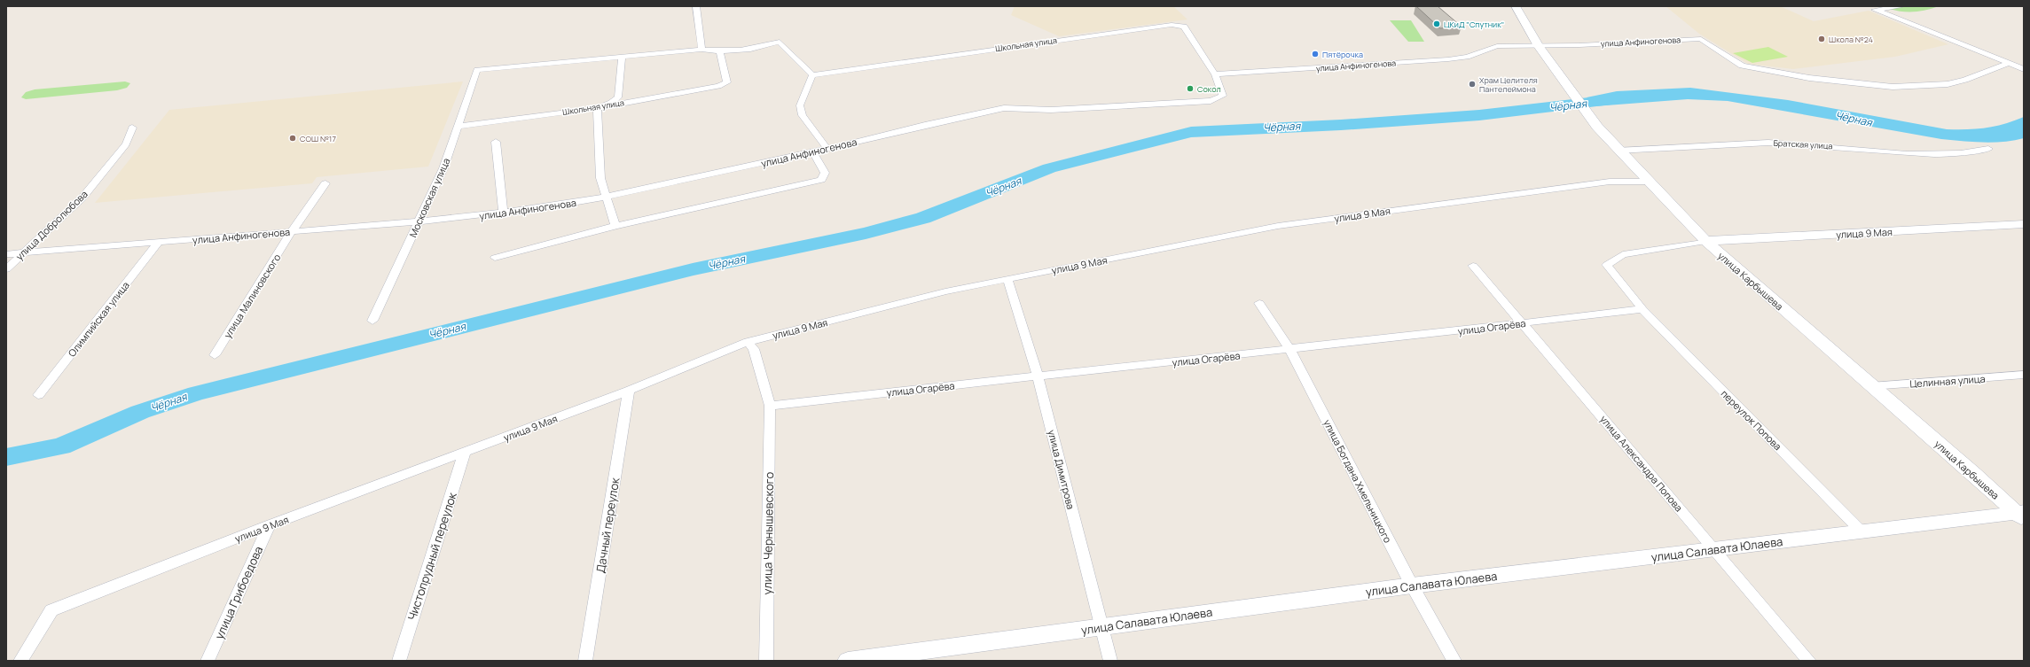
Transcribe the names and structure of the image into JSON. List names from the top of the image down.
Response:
{
  "streets": {
    "street": [
      "улица Анфиногенова",
      "Школьная улица",
      "Братская улица",
      "Московская улица",
      "улица 9 Мая",
      "улица Добролюбова",
      "улица Карбышева",
      "улица Малиновского",
      "Олимпийская улица",
      "улица Огарёва",
      "Целинная улица",
      "переулок Попова",
      "улица Александра Попова",
      "улица Димитрова",
      "улица Богдана Хмельницкого",
      "Дачный переулок",
      "улица Чернышевского",
      "улица Салавата Юлаева",
      "Чистопрудный переулок",
      "улица Грибоедова"
    ]
  },
  "crossings": [
    ["улица Анфиногенова", "Школьная улица"],
    ["улица Анфиногенова", "Московская улица"],
    ["улица Анфиногенова", "улица Добролюбова"],
    ["улица Анфиногенова", "улица Карбышева"],
    ["улица Анфиногенова", "улица Малиновского"],
    ["улица Анфиногенова", "Олимпийская улица"],
    ["Школьная улица", "Московская улица"],
    ["Братская улица", "улица Карбышева"],
    ["улица 9 Мая", "улица Карбышева"],
    ["улица 9 Мая", "переулок Попова"],
    ["улица 9 Мая", "улица Димитрова"],
    ["улица 9 Мая", "Дачный переулок"],
    ["улица 9 Мая", "улица Чернышевского"],
    ["улица 9 Мая", "Чистопрудный переулок"],
    ["улица 9 Мая", "улица Грибоедова"],
    ["улица Карбышева", "Целинная улица"],
    ["улица Карбышева", "переулок Попова"],
    ["улица Карбышева", "улица Салавата Юлаева"],
    ["улица Огарёва", "переулок Попова"],
    ["улица Огарёва", "улица Александра Попова"],
    ["улица Огарёва", "улица Димитрова"],
    ["улица Огарёва", "улица Богдана Хмельницкого"],
    ["улица Огарёва", "улица Чернышевского"],
    ["переулок Попова", "улица Салавата Юлаева"],
    ["улица Александра Попова", "улица Салавата Юлаева"],
    ["улица Димитрова", "улица Салавата Юлаева"],
    ["улица Богдана Хмельницкого", "улица Салавата Юлаева"]
  ],
  "water": ["Чёрная"],
  "places": [
    "ЦКиД \"Спутник\"",
    "Школа №24",
    "Пятёрочка",
    "Храм Целителя Пантелеймона",
    "Сокол",
    "СОШ №17"
  ]
}
